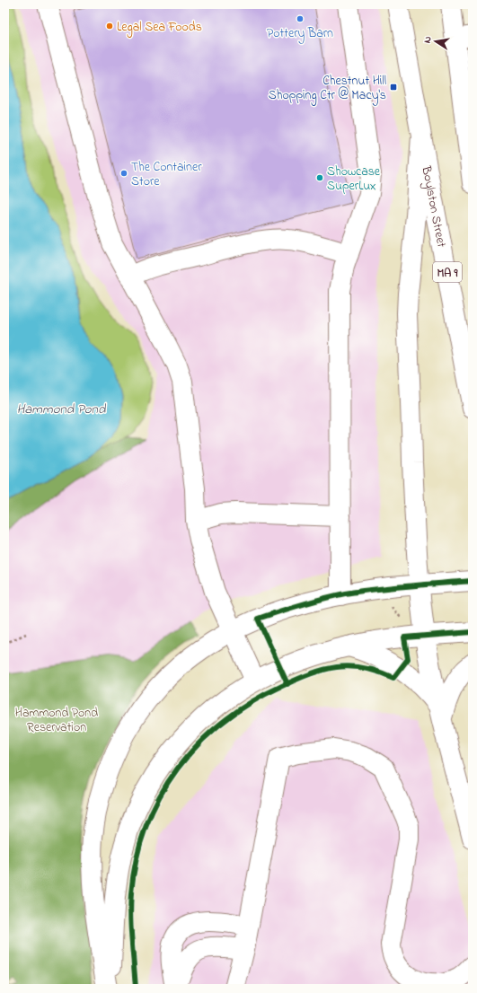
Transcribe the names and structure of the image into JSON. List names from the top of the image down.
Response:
{
  "streets": {
    "main road": ["Boylston Street", "MA 9"]
  },
  "water": ["Hammond Pond"],
  "parks": ["Hammond Pond Reservation"],
  "places": {
    "other": [
      "Pottery Barn",
      "Legal Sea Foods",
      "The Container Store",
      "Showcase SuperLux"
    ],
    "transit": ["Chestnut Hill Shopping Ctr @ Macy's"]
  },
  "north": "left"
}
